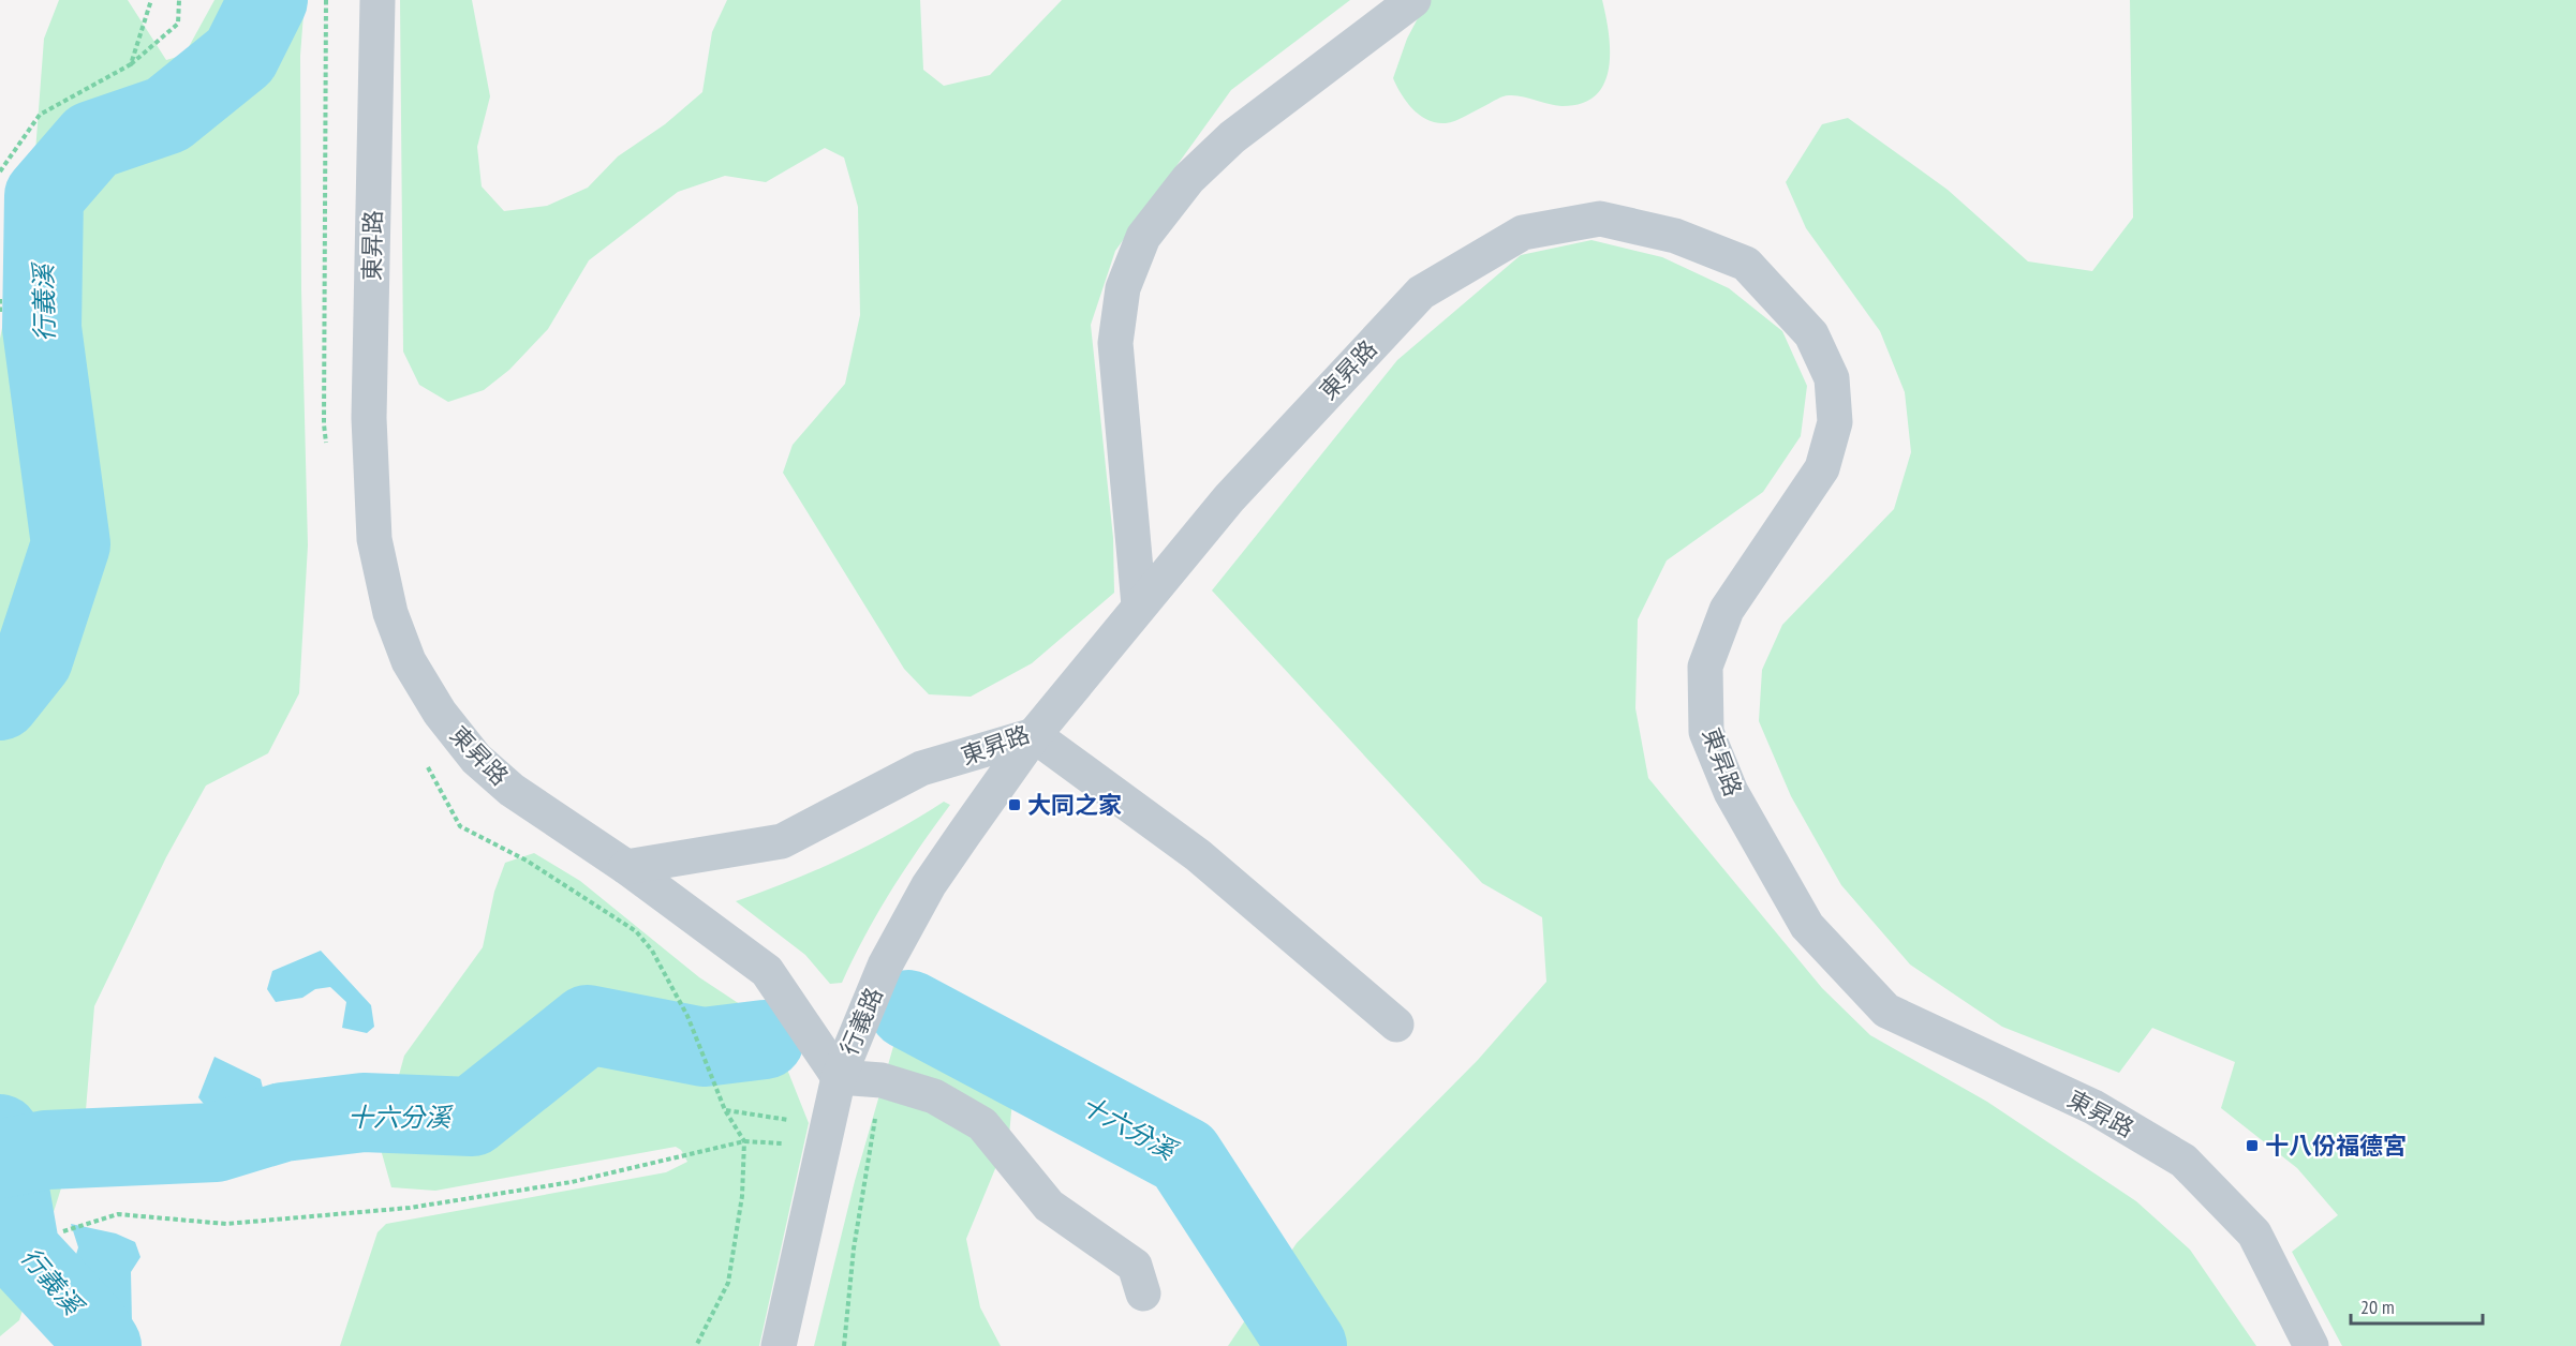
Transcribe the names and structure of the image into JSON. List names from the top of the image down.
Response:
{
  "streets": {
    "street": ["東昇路", "行義路"]
  },
  "crossings": [
    ["東昇路", "行義路"]
  ],
  "water": ["行義溪", "十六分溪"],
  "places": {
    "transit": ["大同之家", "十八份福德宮"]
  },
  "scale_bar": "20 m"
}
